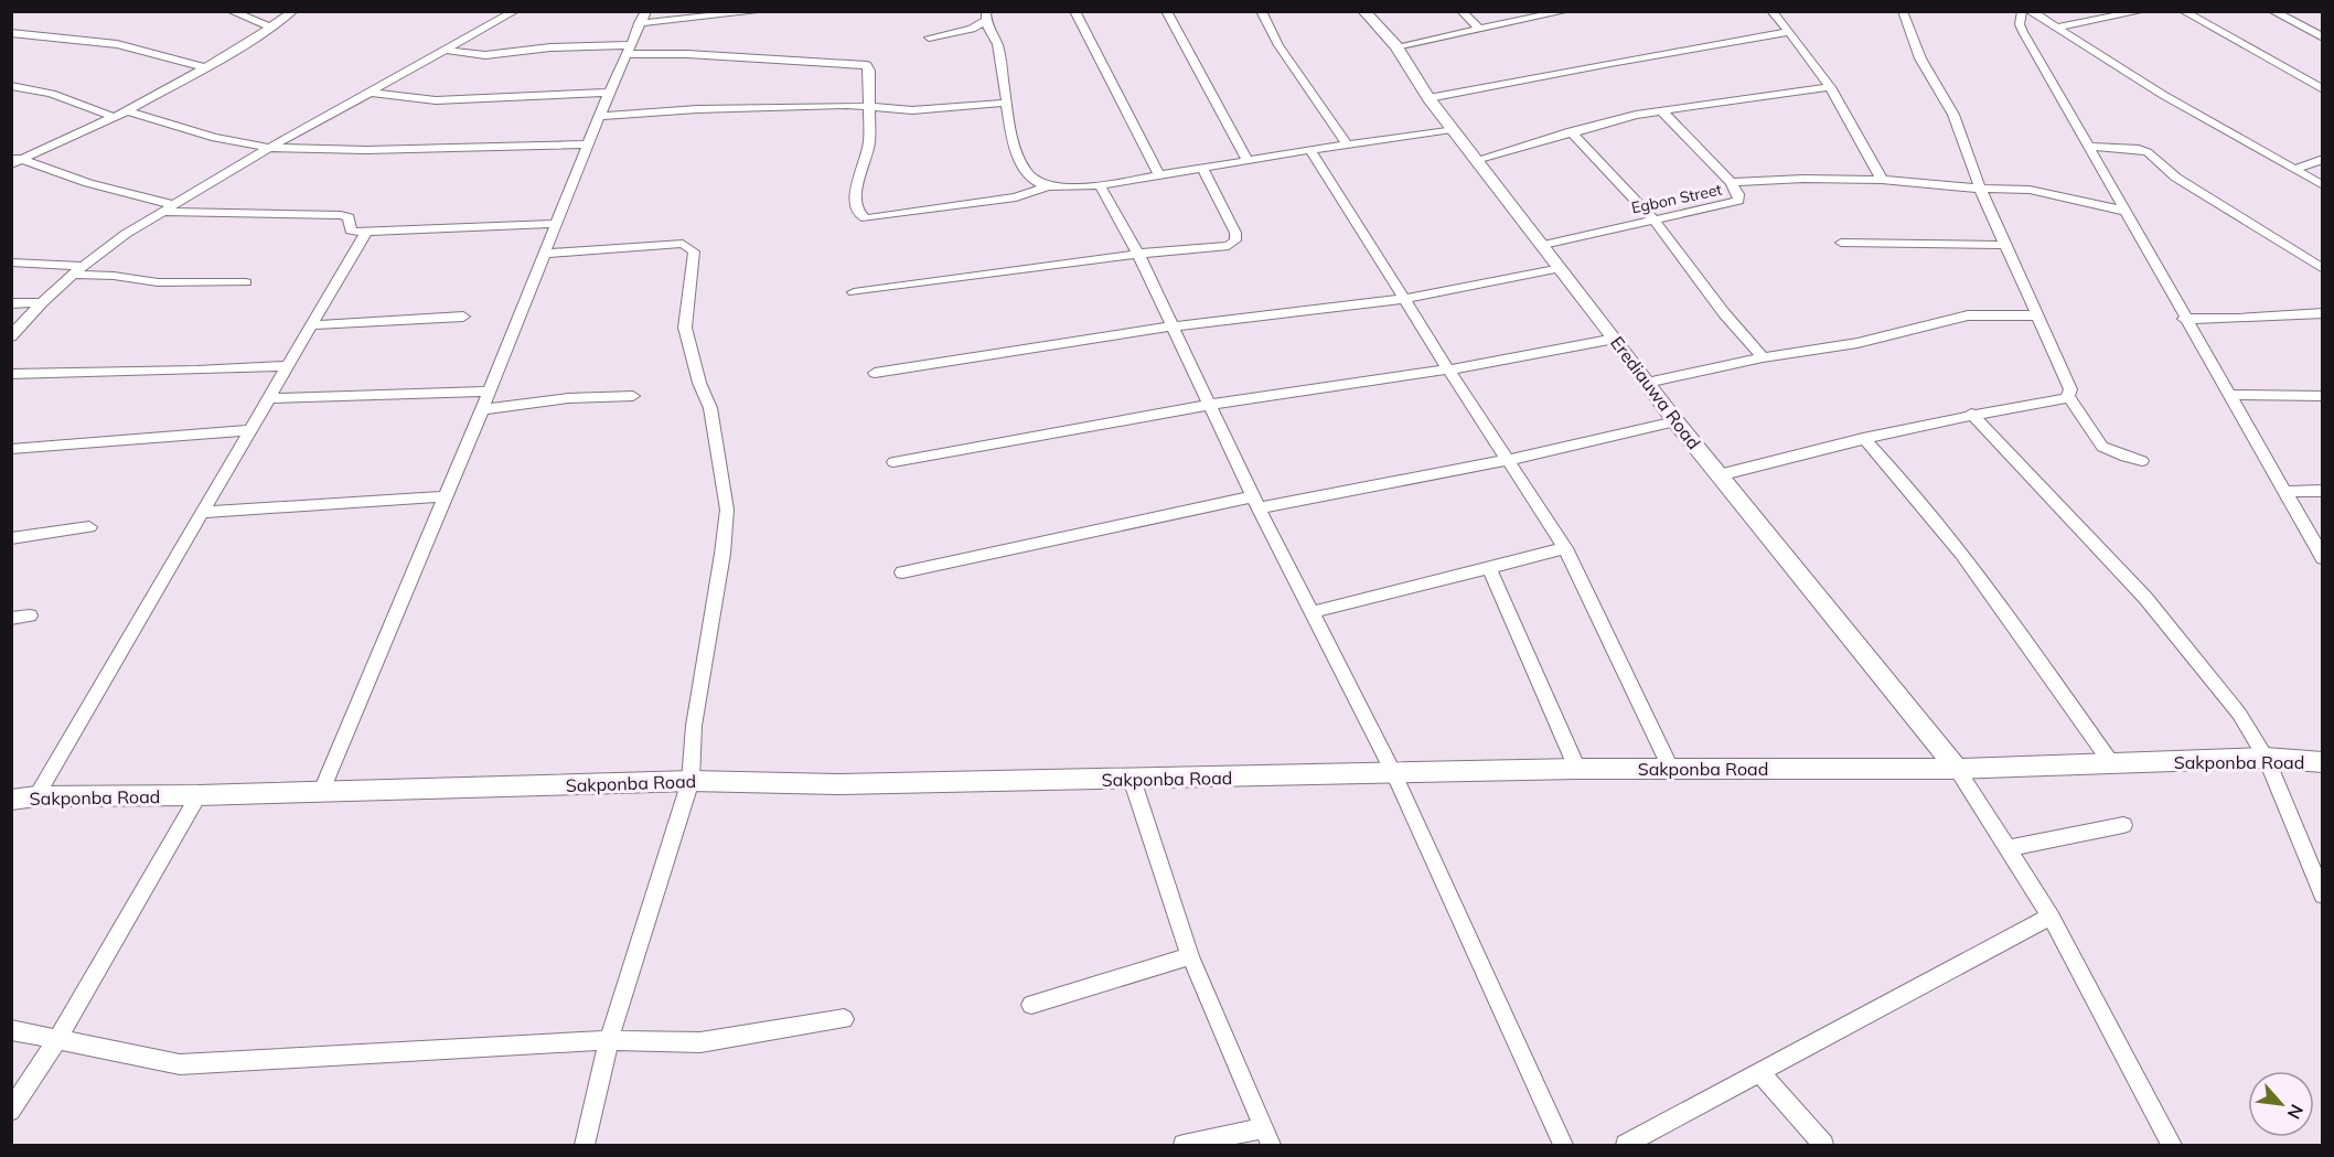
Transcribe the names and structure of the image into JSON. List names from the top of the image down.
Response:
{
  "streets": {
    "main road": ["Erediauwa Road", "Sakponba Road"],
    "street": ["Egbon Street"]
  },
  "crossings": [
    ["Egbon Street", "Erediauwa Road"],
    ["Erediauwa Road", "Sakponba Road"]
  ],
  "north": "bottom right"
}
